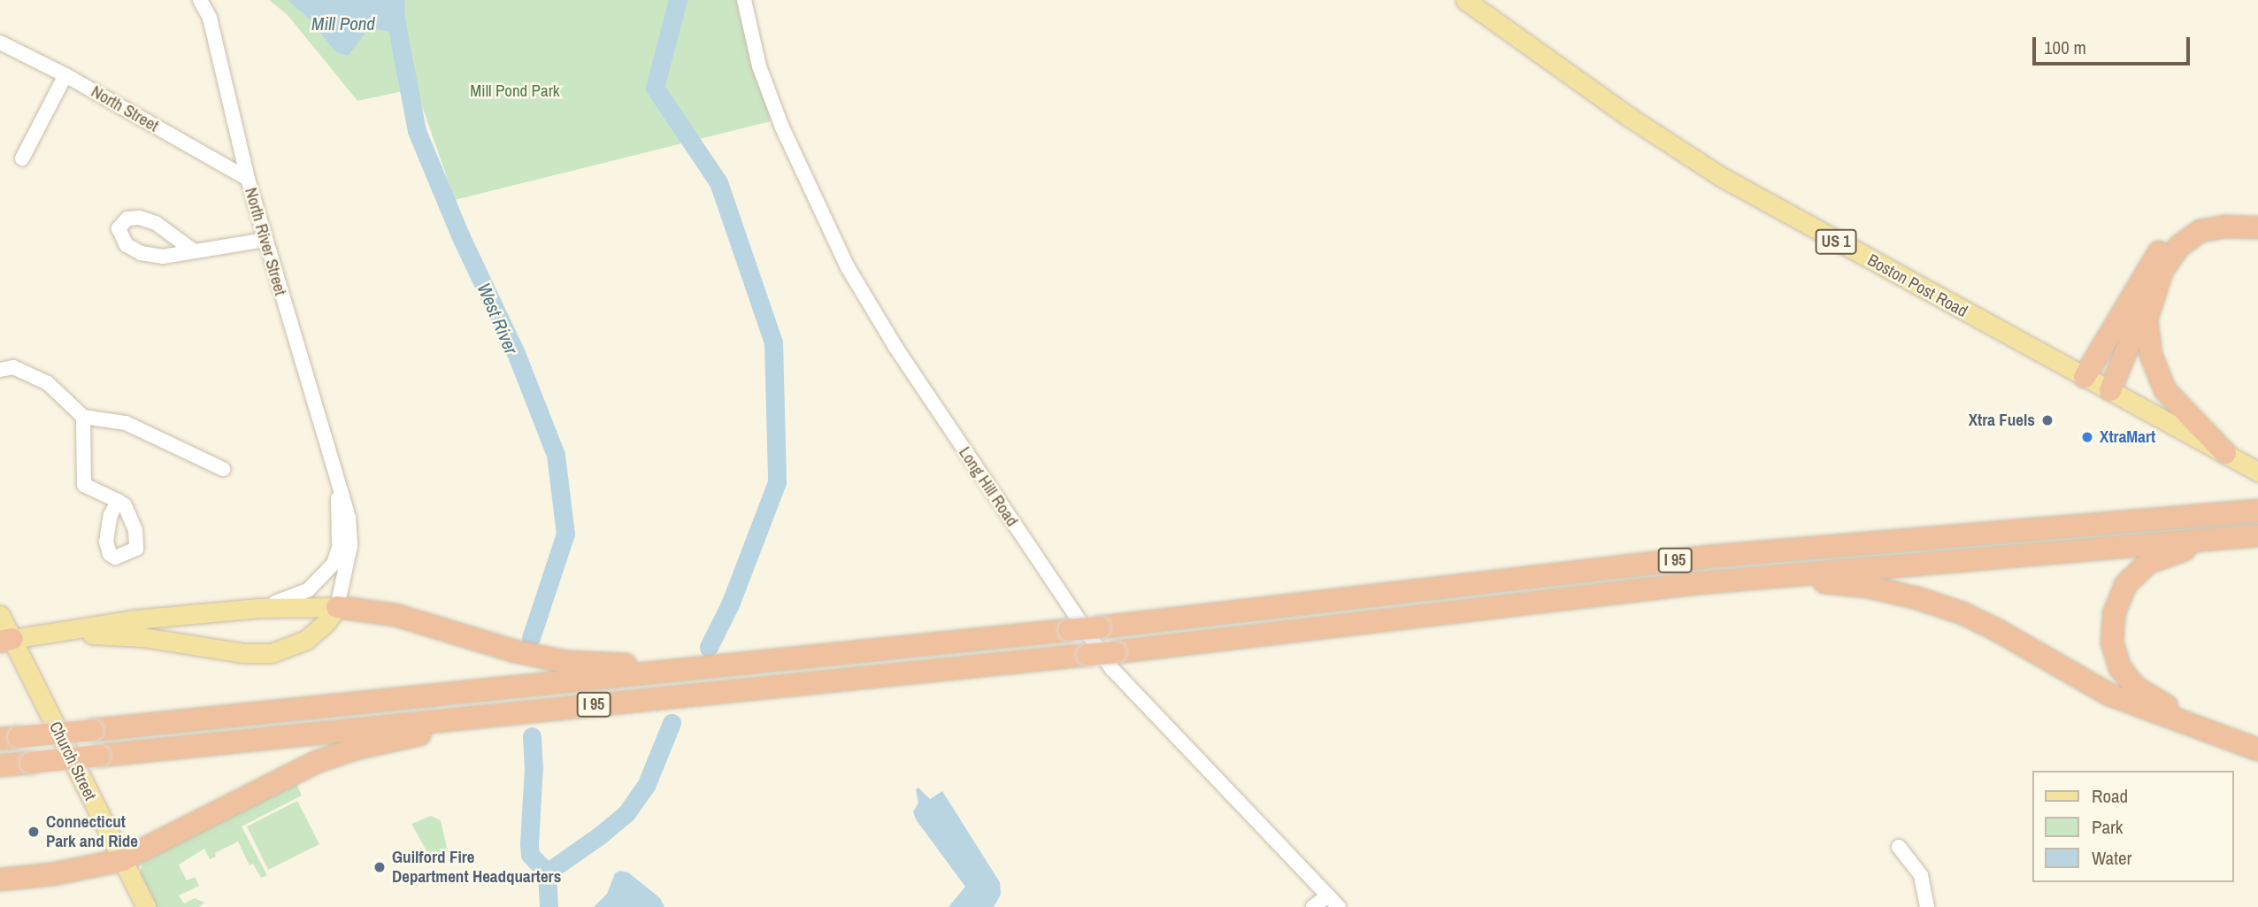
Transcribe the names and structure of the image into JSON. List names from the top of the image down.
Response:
{
  "streets": {
    "highway": ["I 95"],
    "main road": [
      "North River Street",
      "US 1",
      "Boston Post Road",
      "Church Street"
    ],
    "street": ["North Street", "Long Hill Road"]
  },
  "crossings": [
    ["North Street", "North River Street"],
    ["North River Street", "Church Street"]
  ],
  "water": ["Mill Pond", "West River"],
  "parks": ["Mill Pond Park"],
  "places": [
    "Xtra Fuels",
    "XtraMart",
    "Connecticut Park and Ride",
    "Guilford Fire Department Headquarters"
  ],
  "legend": ["Road", "Park", "Water"],
  "scale_bar": "100 m"
}
